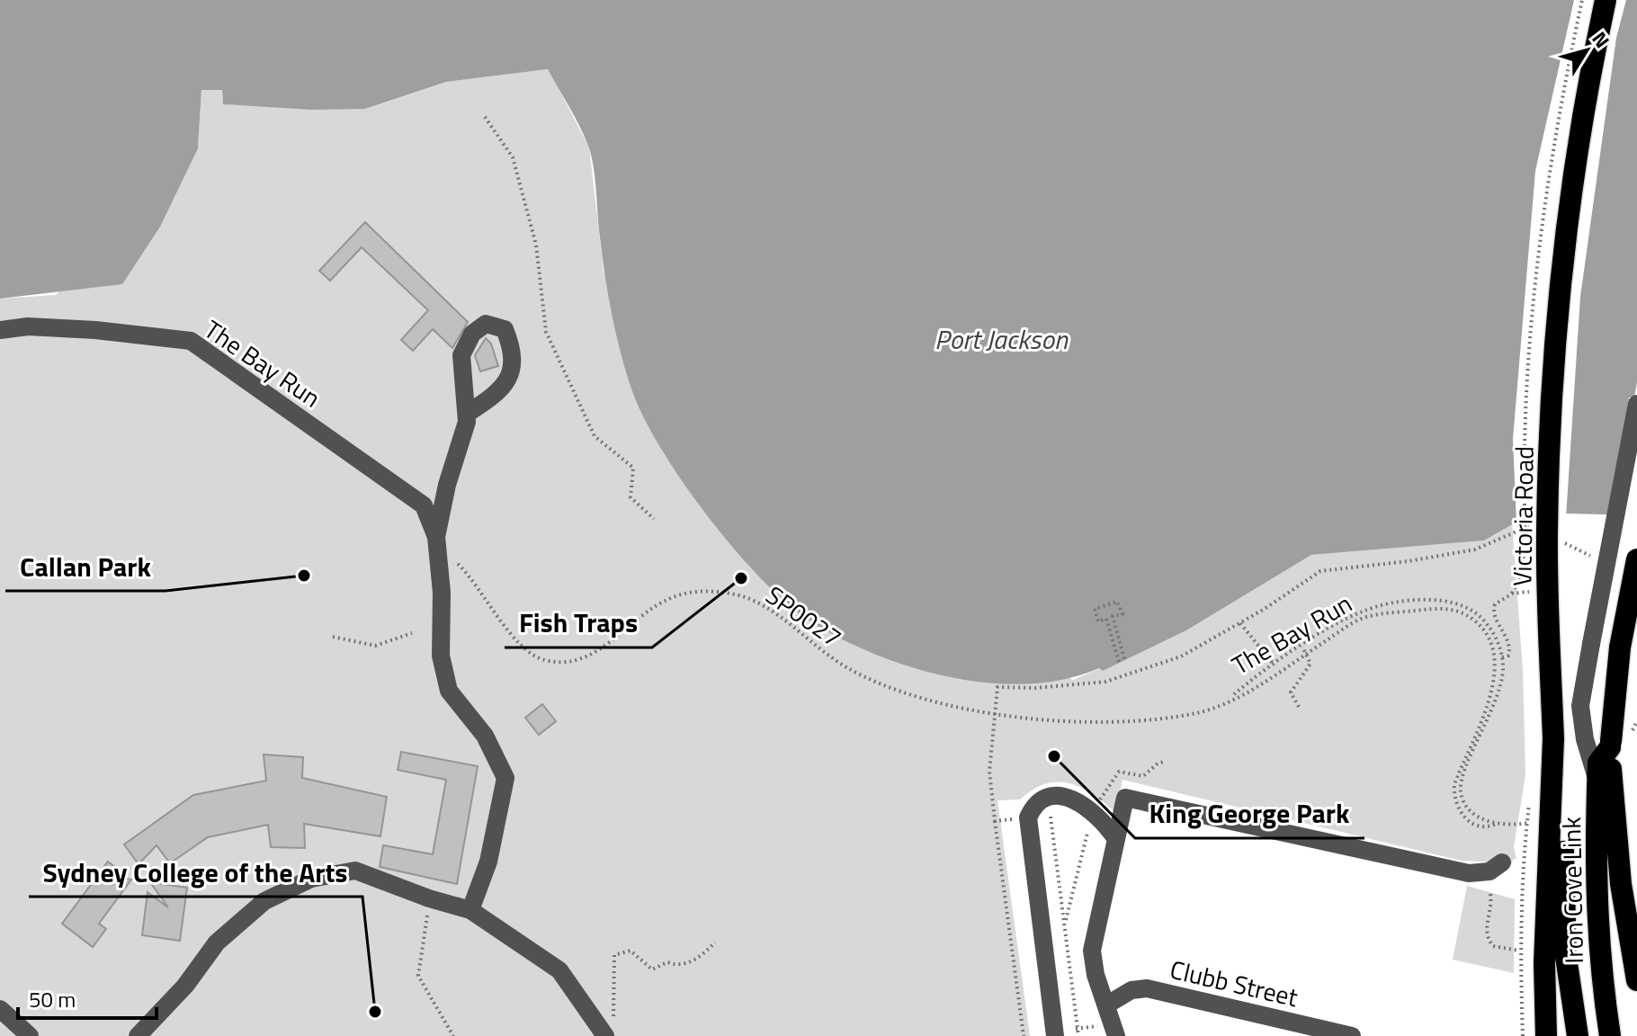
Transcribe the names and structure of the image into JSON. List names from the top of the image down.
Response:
{
  "streets": {
    "highway": ["Victoria Road", "Iron Cove Link"],
    "street": ["The Bay Run", "Clubb Street"],
    "path": ["SP0027"]
  },
  "crossings": [
    ["The Bay Run", "SP0027"],
    ["Victoria Road", "Iron Cove Link"]
  ],
  "water": ["Port Jackson"],
  "places": [
    "Callan Park",
    "Fish Traps",
    "King George Park",
    "Sydney College of the Arts"
  ],
  "scale_bar": "50 m",
  "north": "top right"
}
